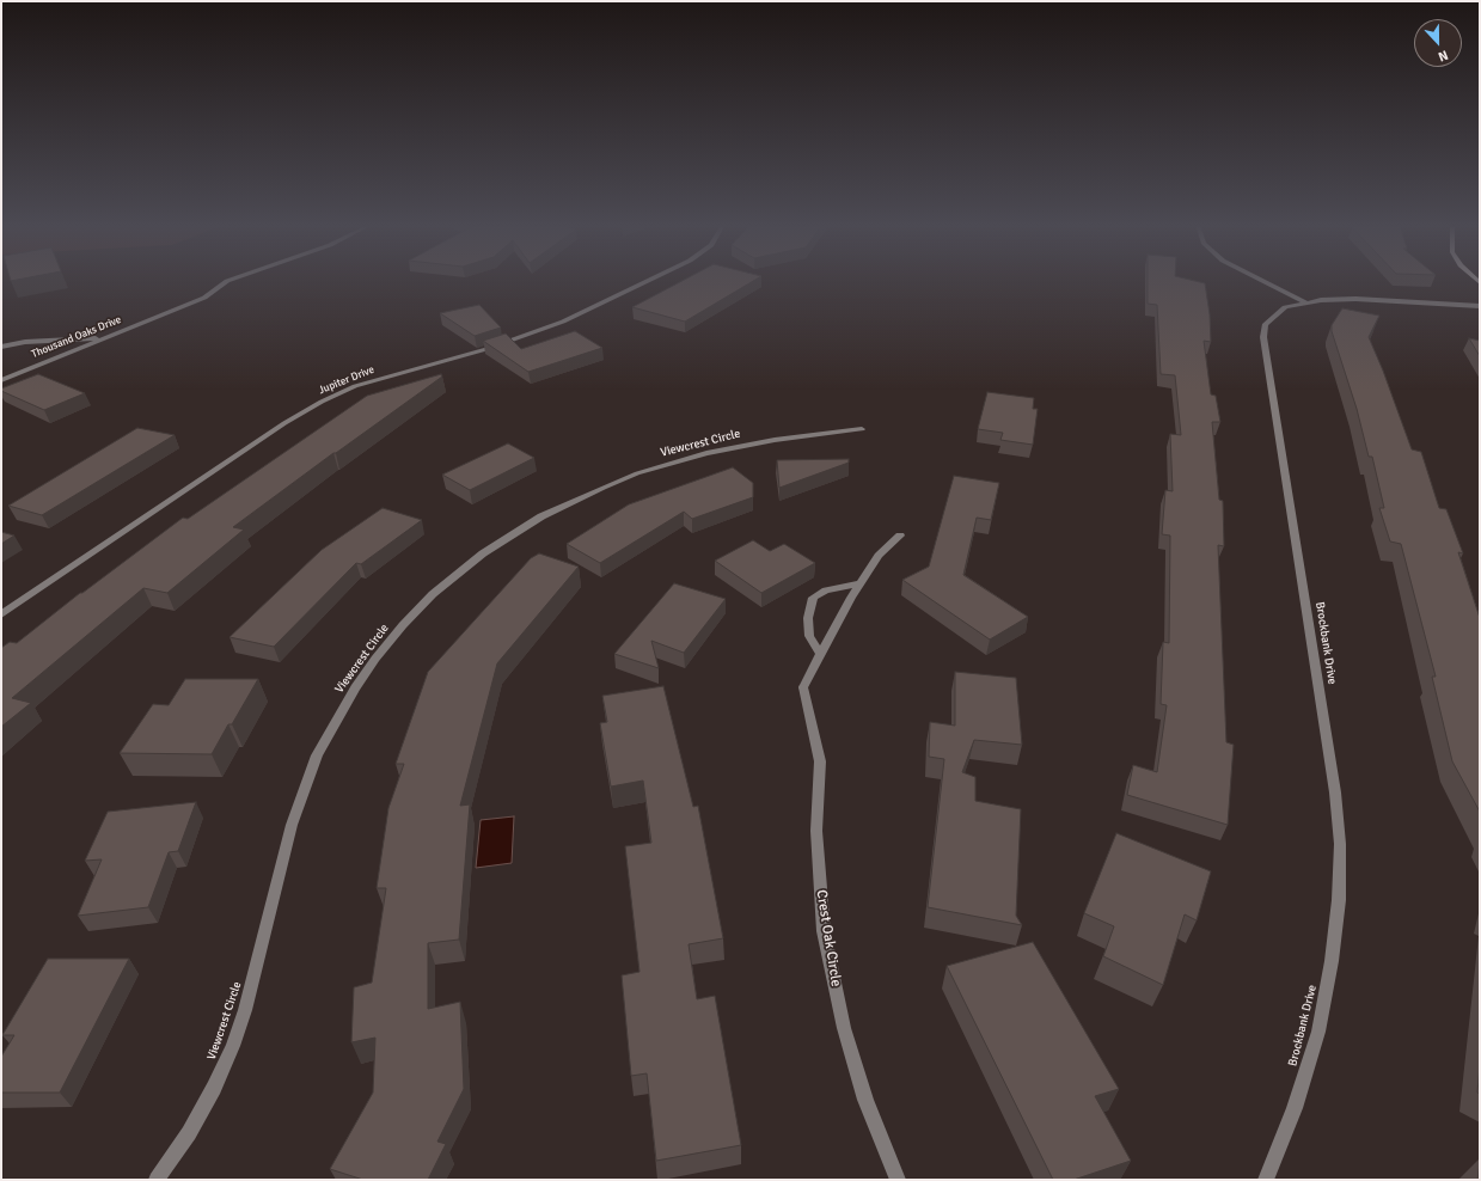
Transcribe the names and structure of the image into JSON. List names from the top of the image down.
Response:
{
  "streets": {
    "street": [
      "Thousand Oaks Drive",
      "Jupiter Drive",
      "Viewcrest Circle",
      "Brockbank Drive",
      "Crest Oak Circle"
    ]
  },
  "north": "bottom"
}
